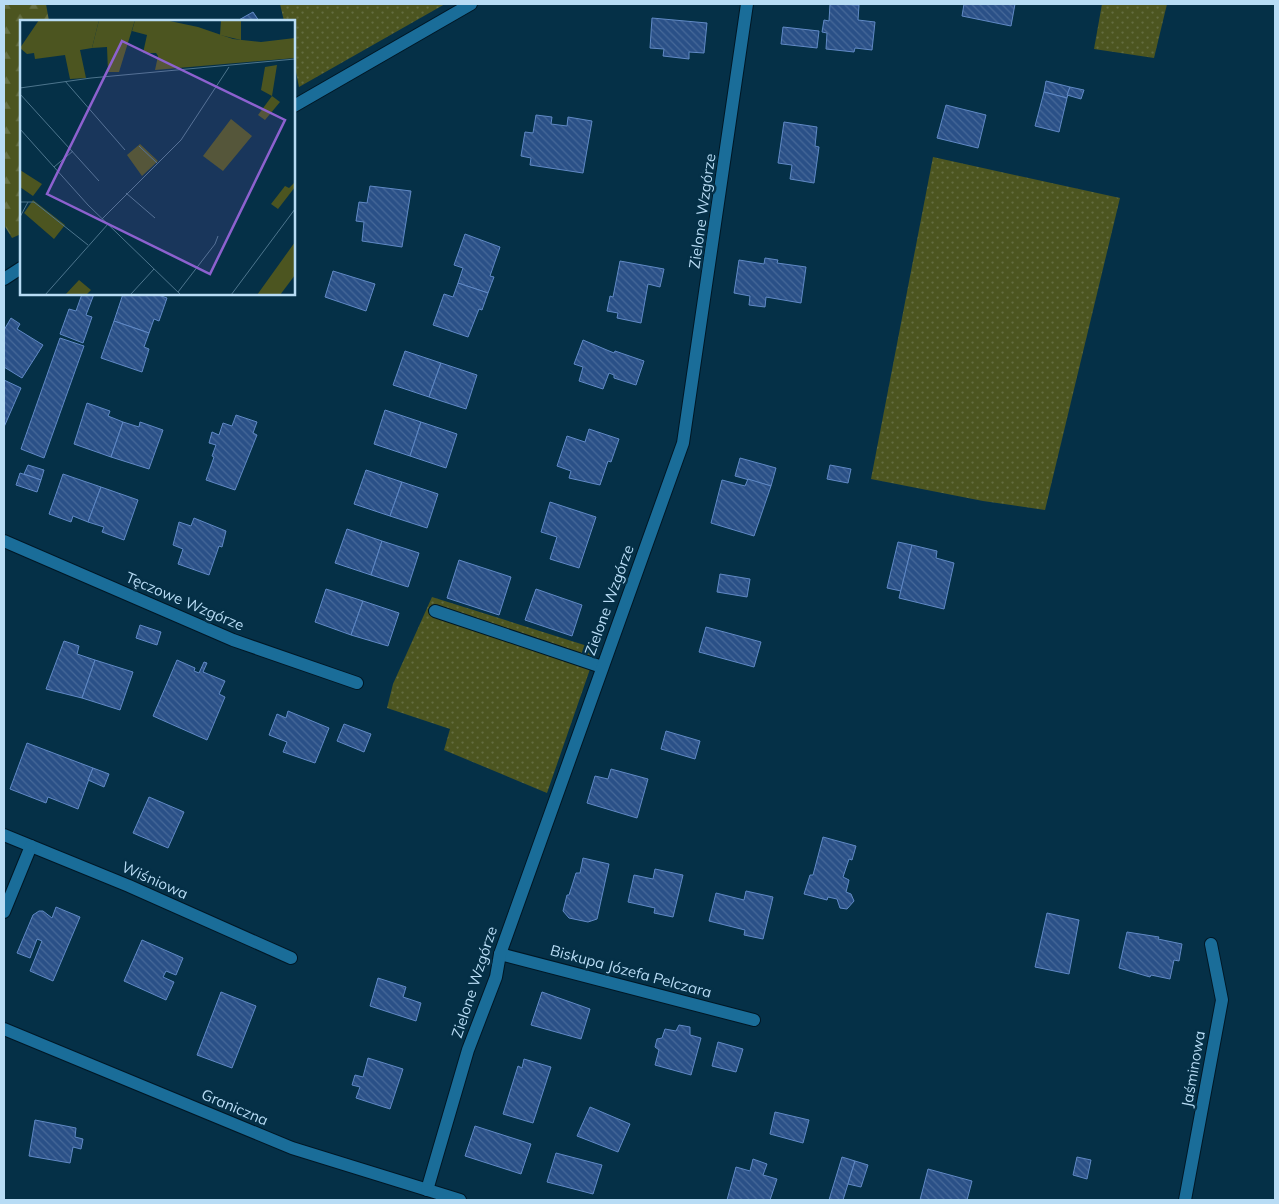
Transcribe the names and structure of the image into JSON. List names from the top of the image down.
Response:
{
  "streets": {
    "street": [
      "Zielone Wzgórze",
      "Tęczowe Wzgórze",
      "Wiśniowa",
      "Biskupa Józefa Pelczara",
      "Jaśminowa",
      "Graniczna"
    ]
  },
  "crossings": [
    ["Zielone Wzgórze", "Biskupa Józefa Pelczara"],
    ["Zielone Wzgórze", "Graniczna"]
  ]
}
